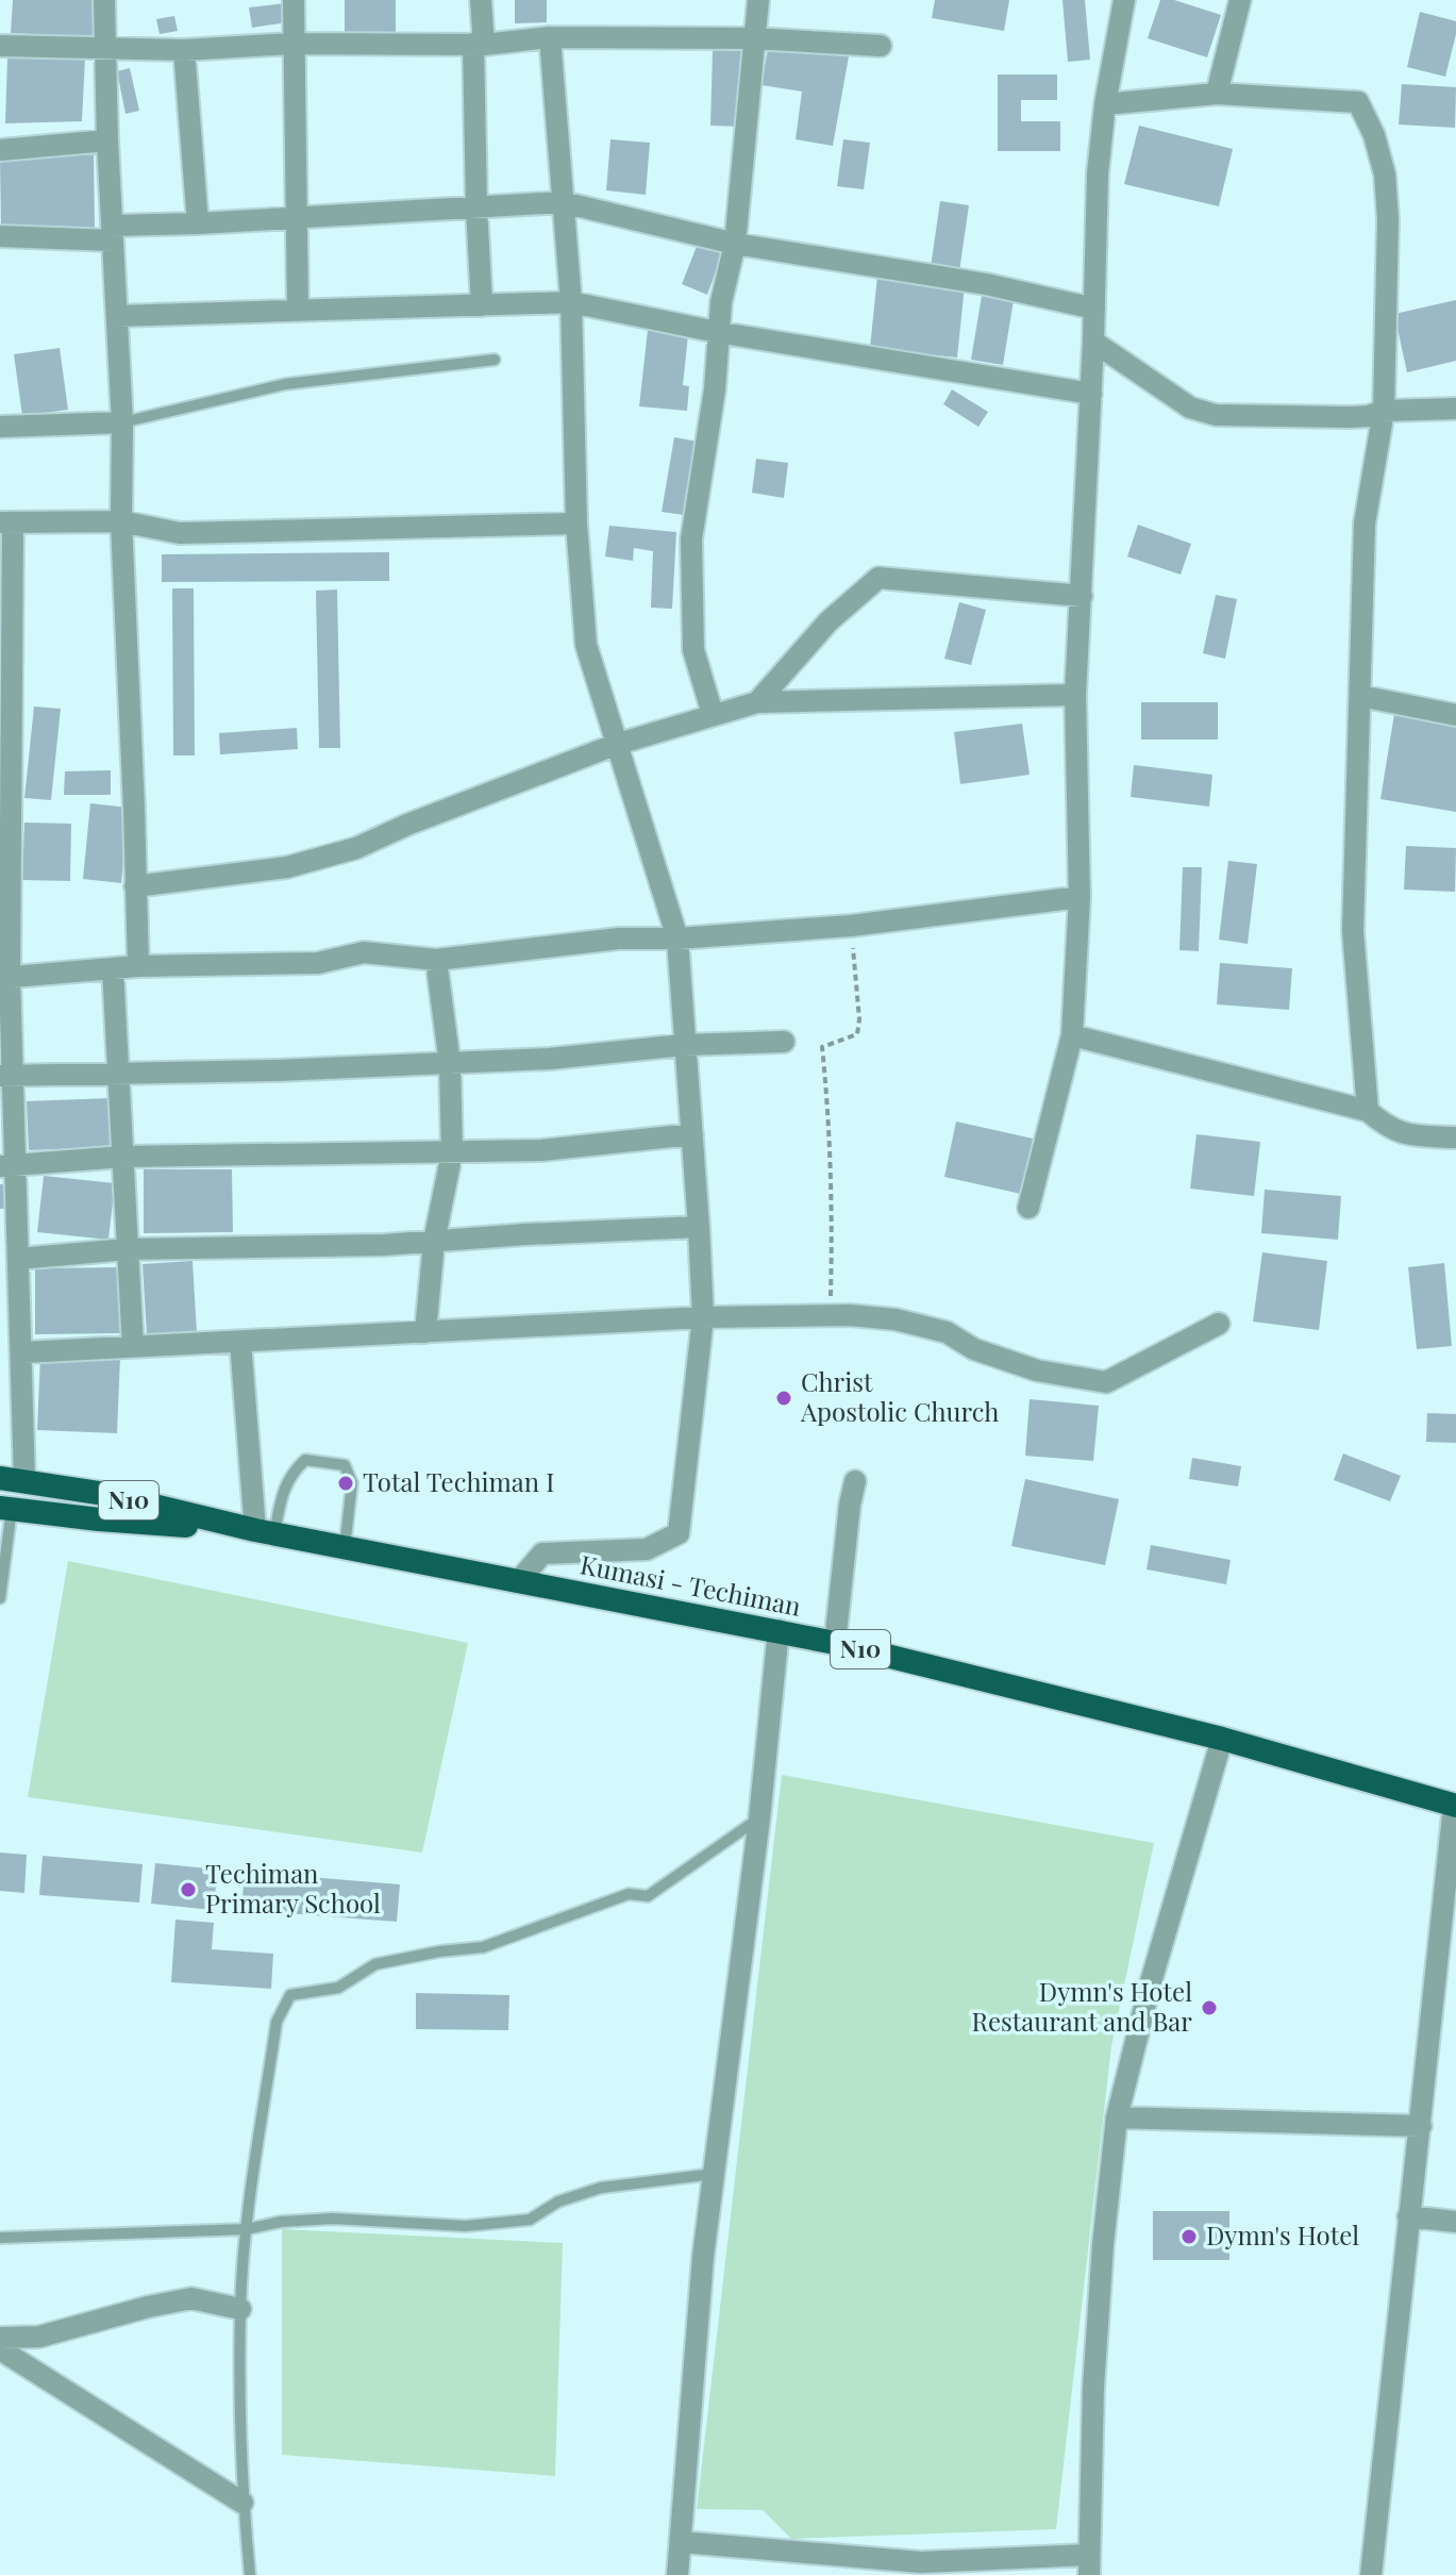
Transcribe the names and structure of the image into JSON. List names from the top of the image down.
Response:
{
  "streets": {
    "highway": ["N10", "Kumasi - Techiman"]
  },
  "crossings": [
    ["N10", "Kumasi - Techiman"]
  ],
  "places": [
    "Christ Apostolic Church",
    "Total Techiman I",
    "Techiman Primary School",
    "Dymn's Hotel Restaurant and Bar",
    "Dymn's Hotel"
  ]
}
